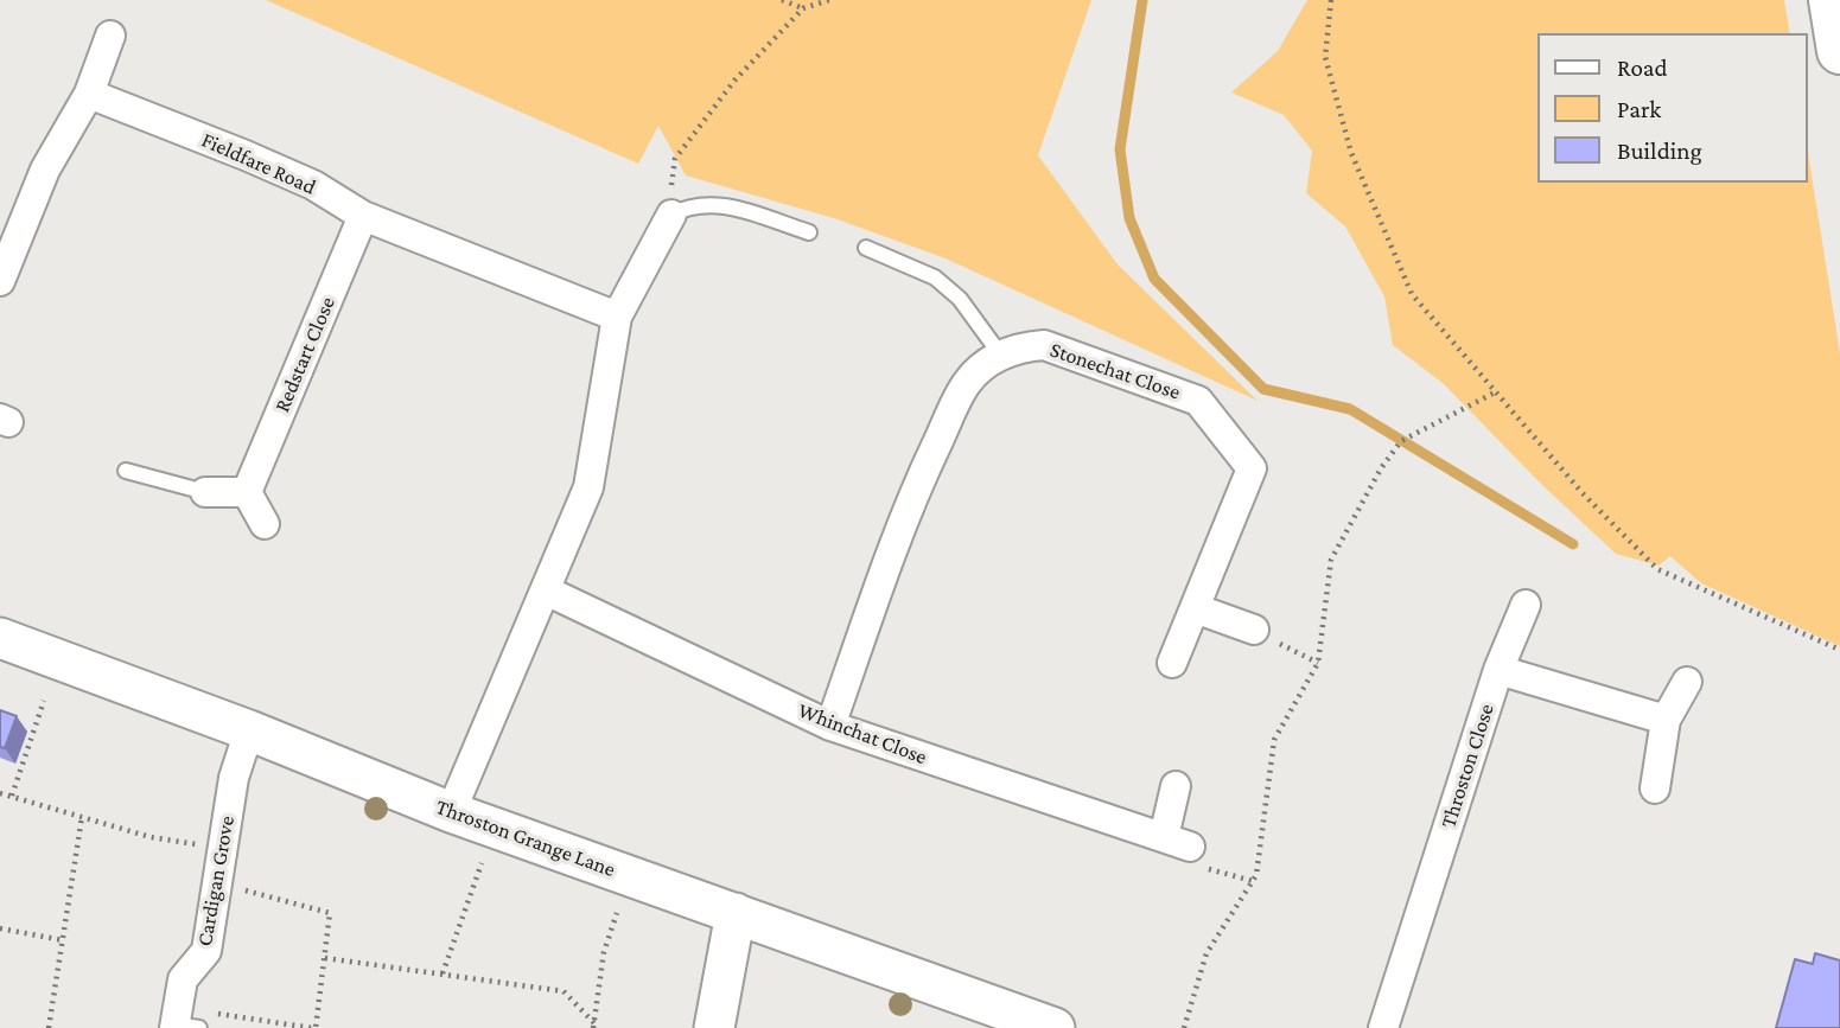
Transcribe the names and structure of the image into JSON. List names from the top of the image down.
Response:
{
  "streets": {
    "street": [
      "Fieldfare Road",
      "Redstart Close",
      "Stonechat Close",
      "Whinchat Close",
      "Throston Close",
      "Throston Grange Lane",
      "Cardigan Grove"
    ]
  },
  "crossings": [
    ["Fieldfare Road", "Redstart Close"],
    ["Stonechat Close", "Whinchat Close"],
    ["Throston Grange Lane", "Cardigan Grove"]
  ],
  "legend": ["Road", "Park", "Building"]
}
